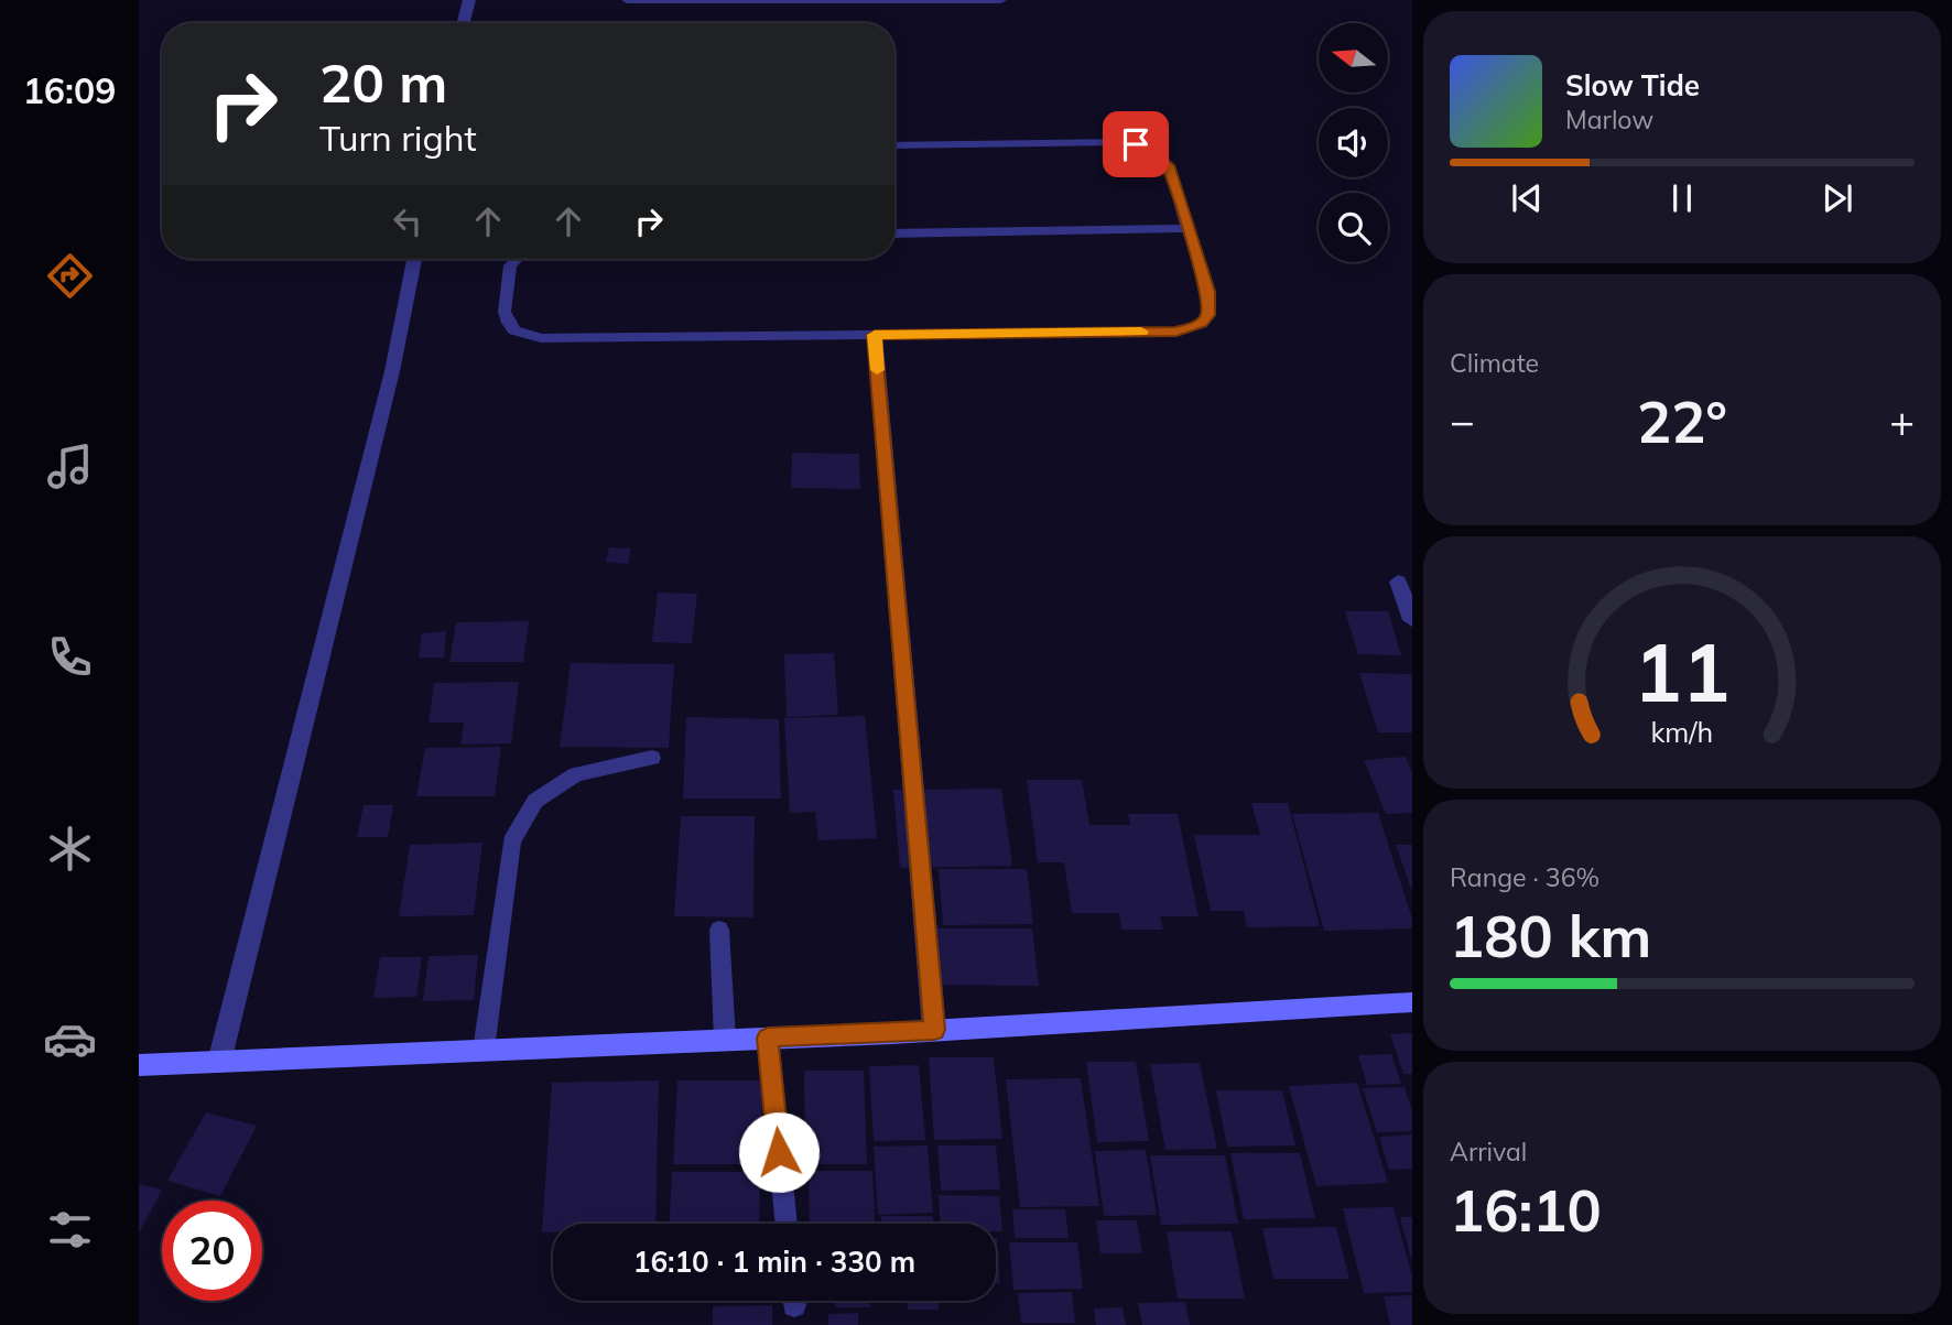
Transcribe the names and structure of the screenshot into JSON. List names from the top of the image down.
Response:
{
  "north": "left",
  "page": {
    "tabs": "16:09",
    "turn": ["20 m", "Turn right"],
    "song": ["Slow Tide", "Marlow"],
    "tile": [
      "Climate",
      ["Range · 36%", "180 km"],
      ["Arrival", "16:10"]
    ],
    "heat": ["−", "22°", "+"],
    "limit": "20",
    "trip": "16:10 · 1 min · 330 m",
    "gauge": ["11", "km/h"]
  }
}
